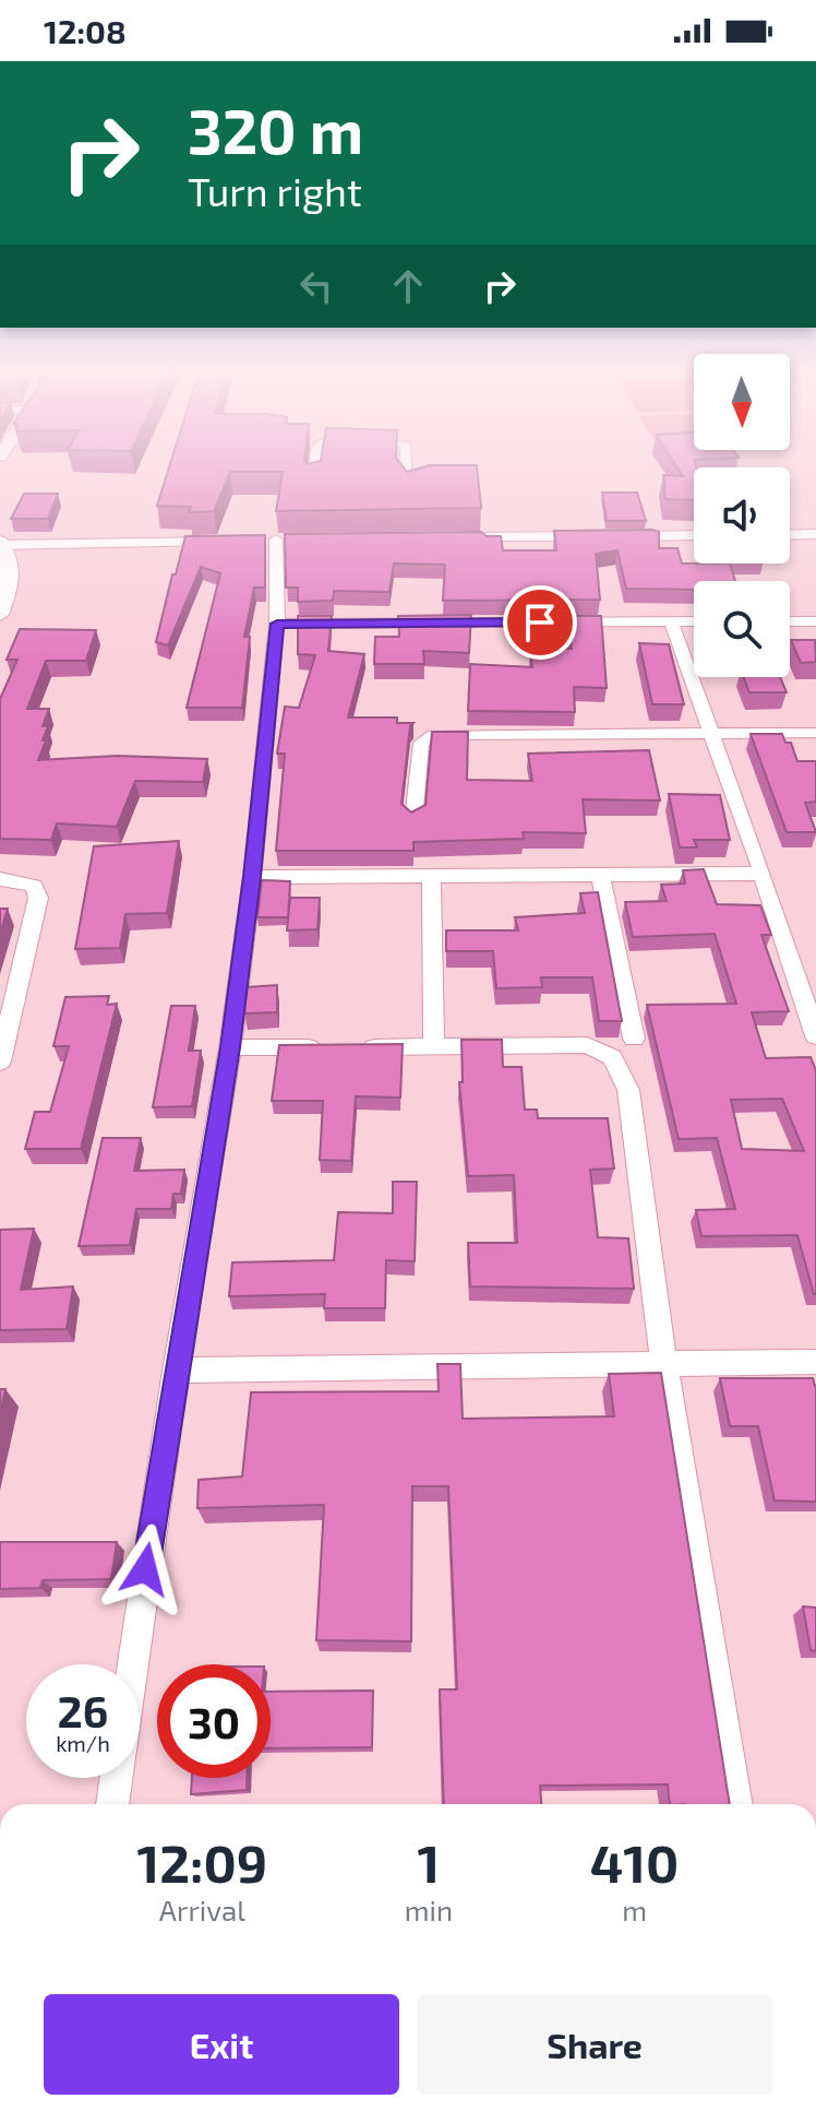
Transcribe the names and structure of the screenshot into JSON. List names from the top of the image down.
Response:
{
  "north": "bottom",
  "page": {
    "status": "12:08",
    "turn": ["320 m", "Turn right"],
    "speed": "26 km/h",
    "limit": "30",
    "eta": [
      "12:09",
      "Arrival",
      "1",
      "min",
      "410",
      "m"
    ],
    "buttons": ["Exit", "Share"]
  }
}
